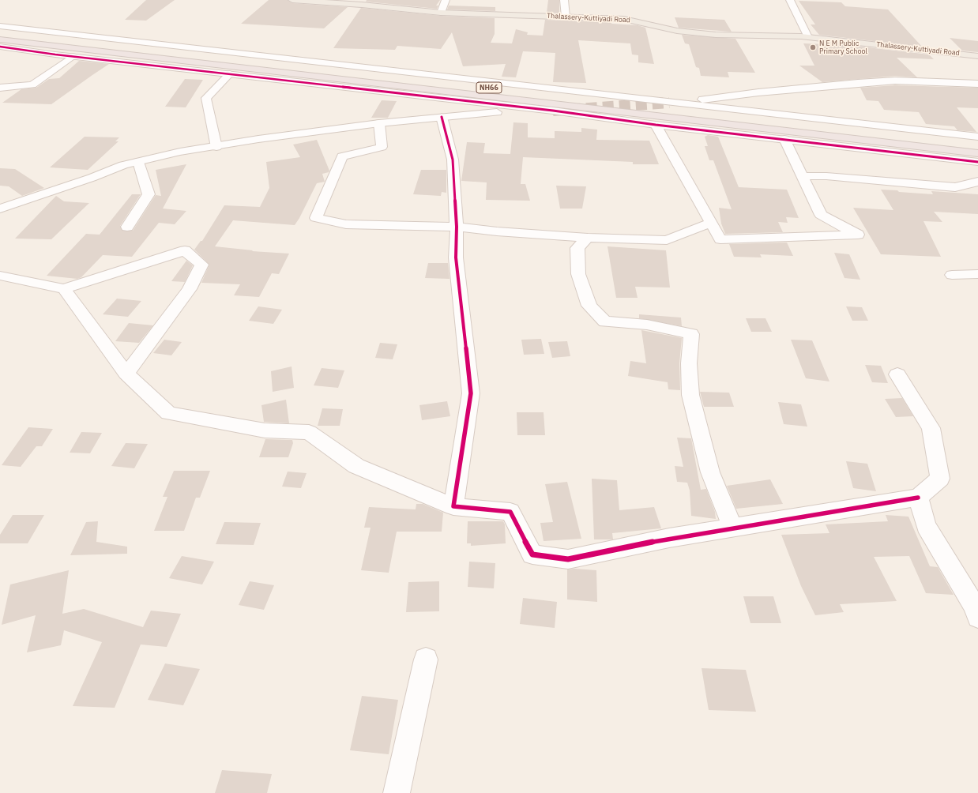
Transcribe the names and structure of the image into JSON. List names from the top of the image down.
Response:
{
  "streets": {
    "highway": ["NH66"],
    "main road": ["Thalassery-Kuttiyadi Road"]
  },
  "places": ["N E M Public Primary School"]
}
